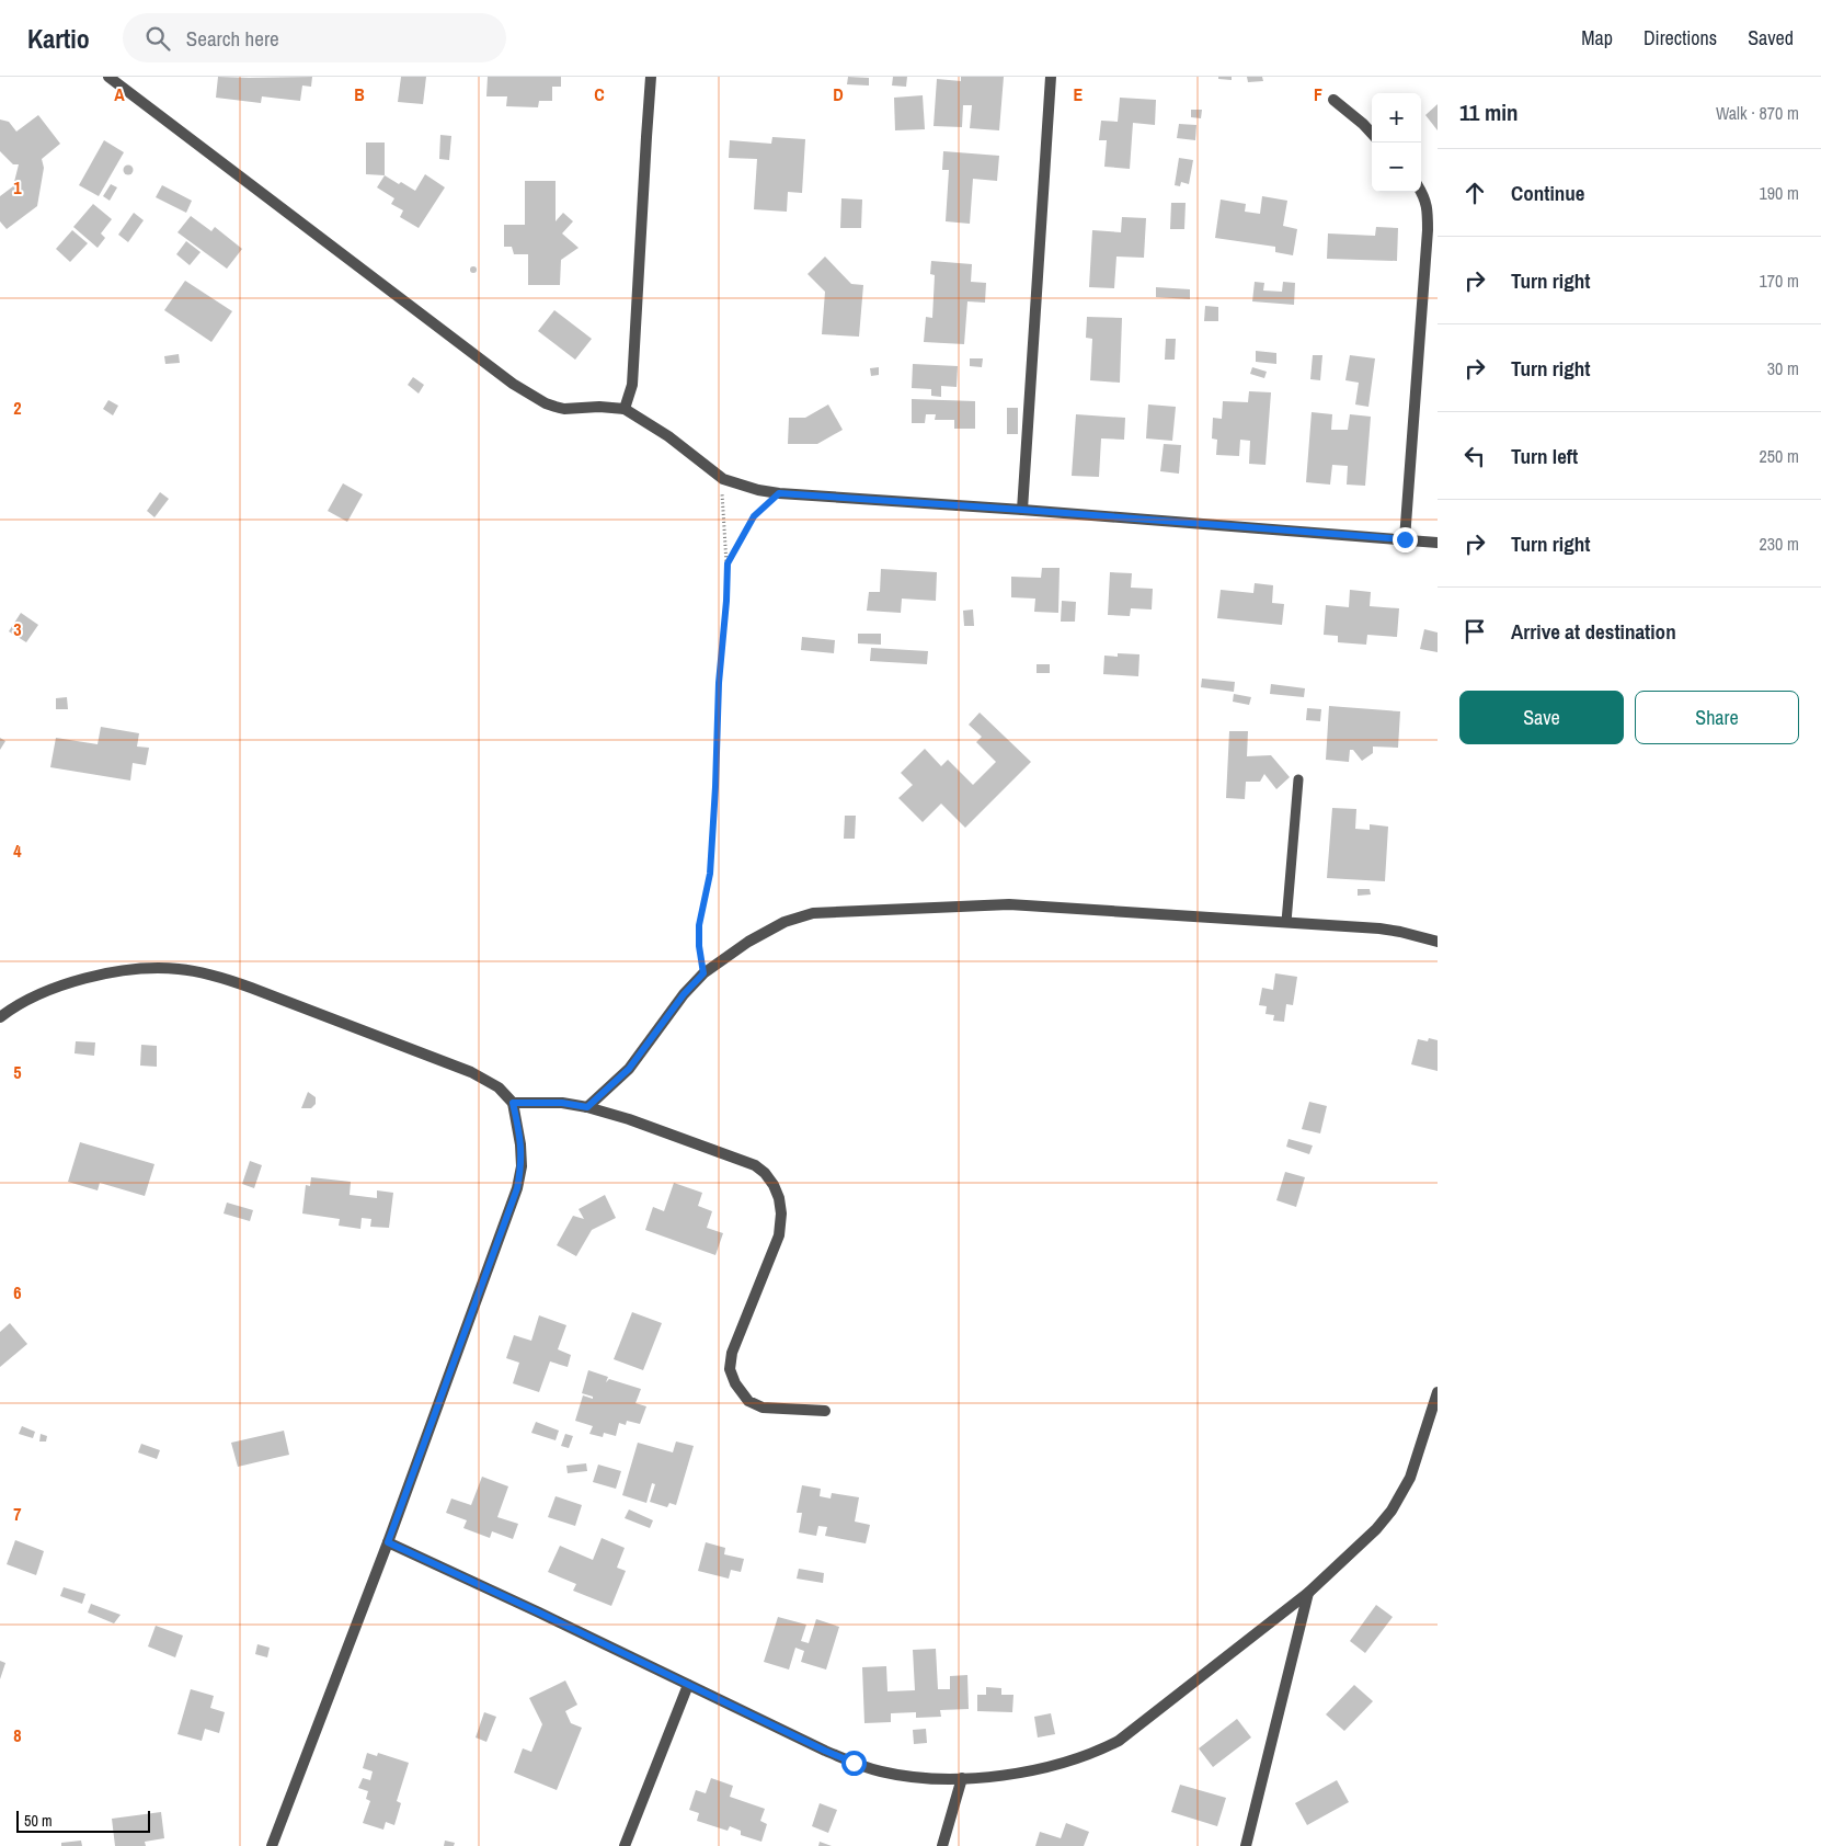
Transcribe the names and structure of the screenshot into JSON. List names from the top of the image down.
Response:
{
  "scale_bar": "50 m",
  "page": {
    "header": "Kartio",
    "search": "Search here",
    "nav": ["Map", "Directions", "Saved"],
    "heading": ["11 min", "Walk · 870 m"],
    "map_buttons": ["+", "−"],
    "list": [
      ["Continue", "190 m"],
      ["Turn right", "170 m"],
      ["Turn right", "30 m"],
      ["Turn left", "250 m"],
      ["Turn right", "230 m"],
      "Arrive at destination"
    ],
    "buttons": ["Save", "Share"],
    "scale": "50 m"
  },
  "grid": {
    "columns": [
      "A",
      "B",
      "C",
      "D",
      "E",
      "F"
    ],
    "rows": [
      "1",
      "2",
      "3",
      "4",
      "5",
      "6",
      "7",
      "8"
    ]
  }
}
